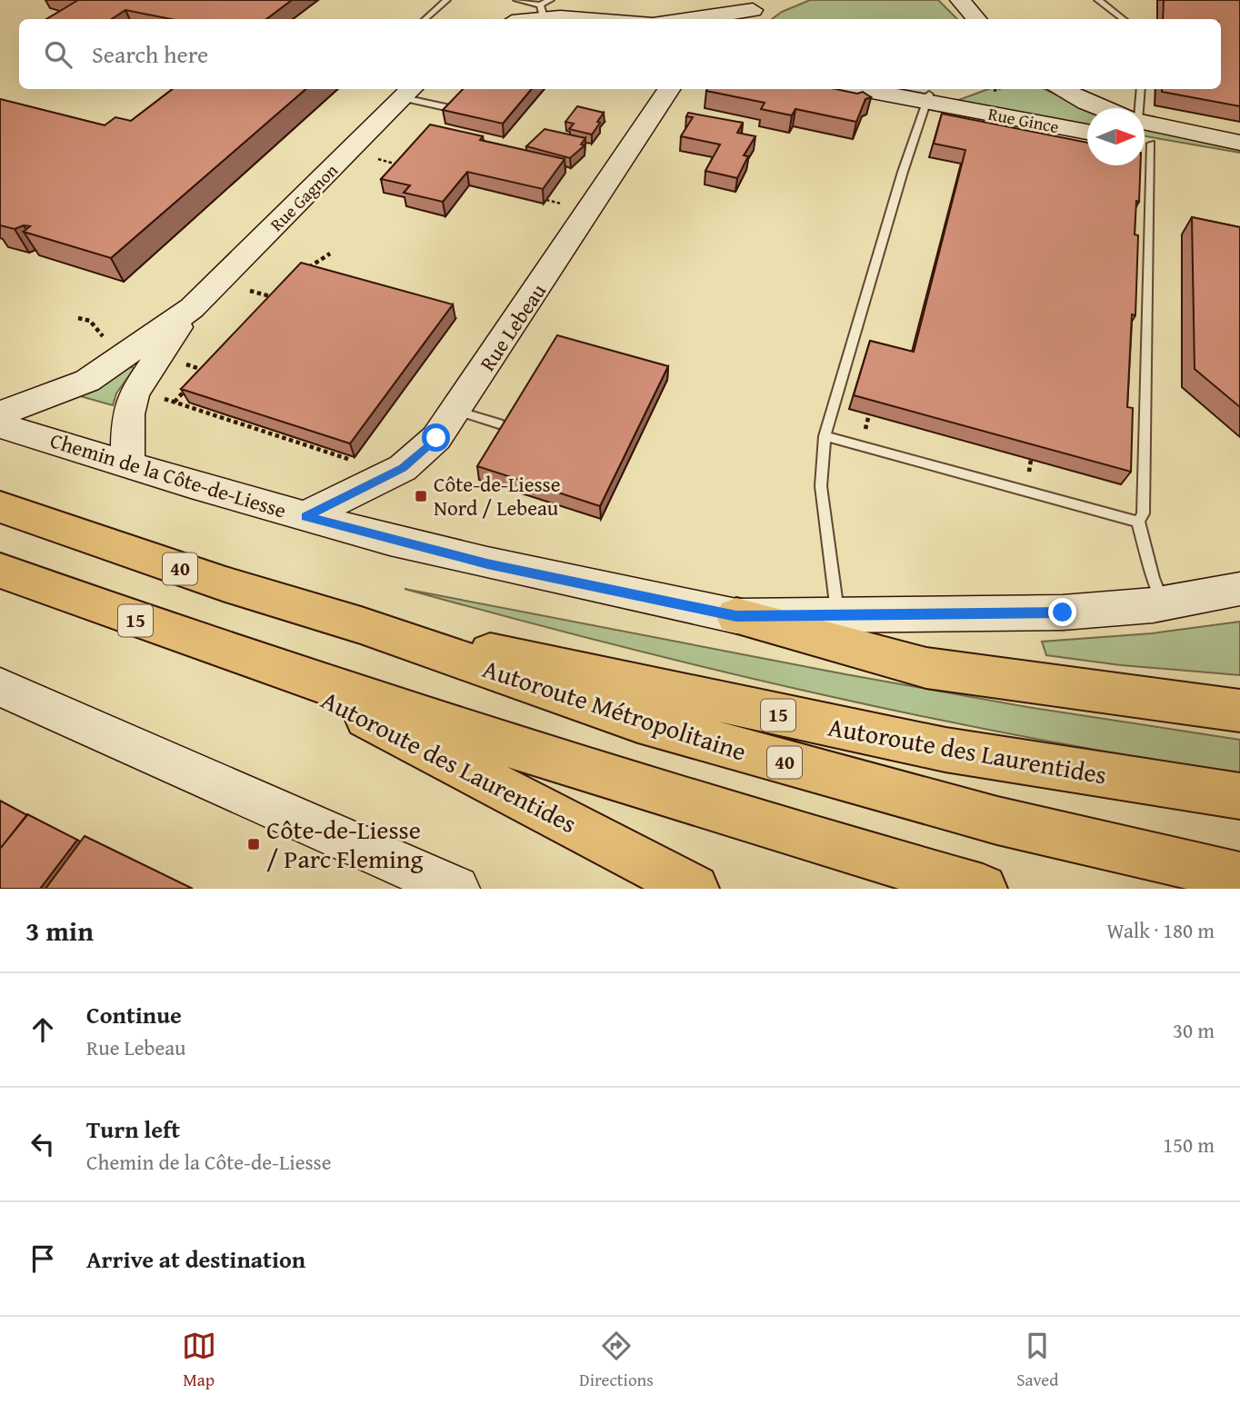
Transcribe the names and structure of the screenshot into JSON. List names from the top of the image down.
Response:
{
  "streets": {
    "highway": [
      "40",
      "15",
      "Autoroute Métropolitaine",
      "Autoroute des Laurentides"
    ],
    "street": [
      "Rue Gince",
      "Rue Gagnon",
      "Rue Lebeau",
      "Chemin de la Côte-de-Liesse"
    ]
  },
  "crossings": [
    ["Rue Gagnon", "Chemin de la Côte-de-Liesse"],
    ["Rue Lebeau", "Chemin de la Côte-de-Liesse"],
    ["15", "Autoroute des Laurentides"],
    ["Autoroute Métropolitaine", "Autoroute des Laurentides"]
  ],
  "places": {
    "transit": ["Côte-de-Liesse Nord / Lebeau", "Côte-de-Liesse / Parc Fleming"]
  },
  "north": "right",
  "page": {
    "search": "Search here",
    "heading": ["3 min", "Walk · 180 m"],
    "list": [
      ["Continue", "Rue Lebeau", "30 m"],
      ["Turn left", "Chemin de la Côte-de-Liesse", "150 m"],
      "Arrive at destination"
    ],
    "nav": ["Map", "Directions", "Saved"]
  }
}
